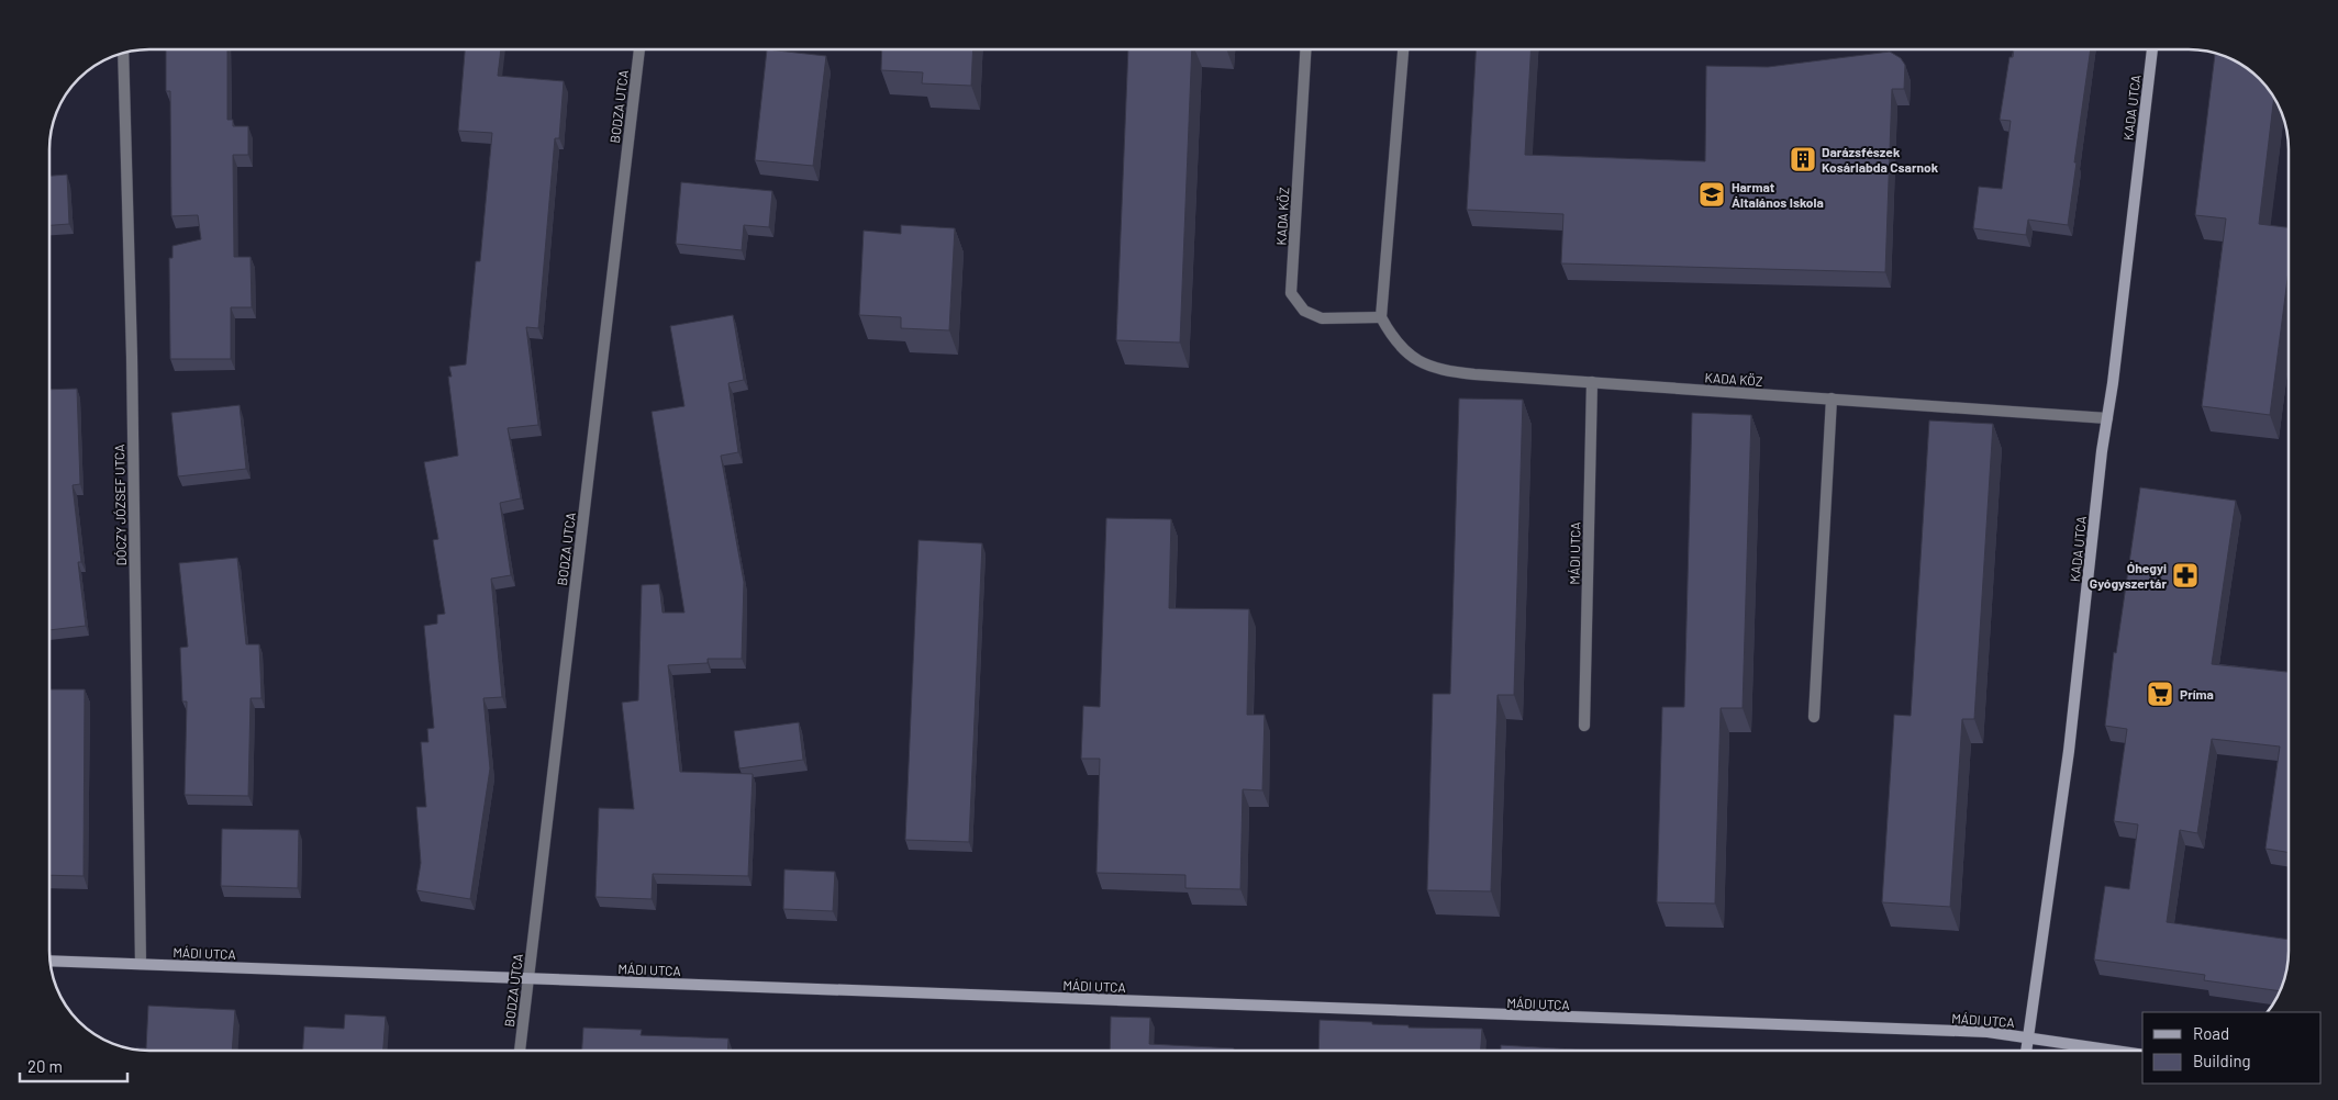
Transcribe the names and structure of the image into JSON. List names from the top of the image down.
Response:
{
  "streets": {
    "street": [
      "BODZA UTCA",
      "KADA UTCA",
      "KADA KÖZ",
      "DÓCZY JÓZSEF UTCA",
      "MÁDI UTCA"
    ]
  },
  "crossings": [
    ["BODZA UTCA", "MÁDI UTCA"],
    ["KADA UTCA", "KADA KÖZ"],
    ["KADA UTCA", "MÁDI UTCA"],
    ["KADA KÖZ", "MÁDI UTCA"],
    ["DÓCZY JÓZSEF UTCA", "MÁDI UTCA"]
  ],
  "places": {
    "building": ["Darázsfészek Kosárlabda Csarnok"],
    "school or university": ["Harmat Általános Iskola"],
    "pharmacy": ["Óhegyi Gyógyszertár"],
    "supermarket": ["Príma"]
  },
  "legend": ["Road", "Building"],
  "scale_bar": "20 m"
}
